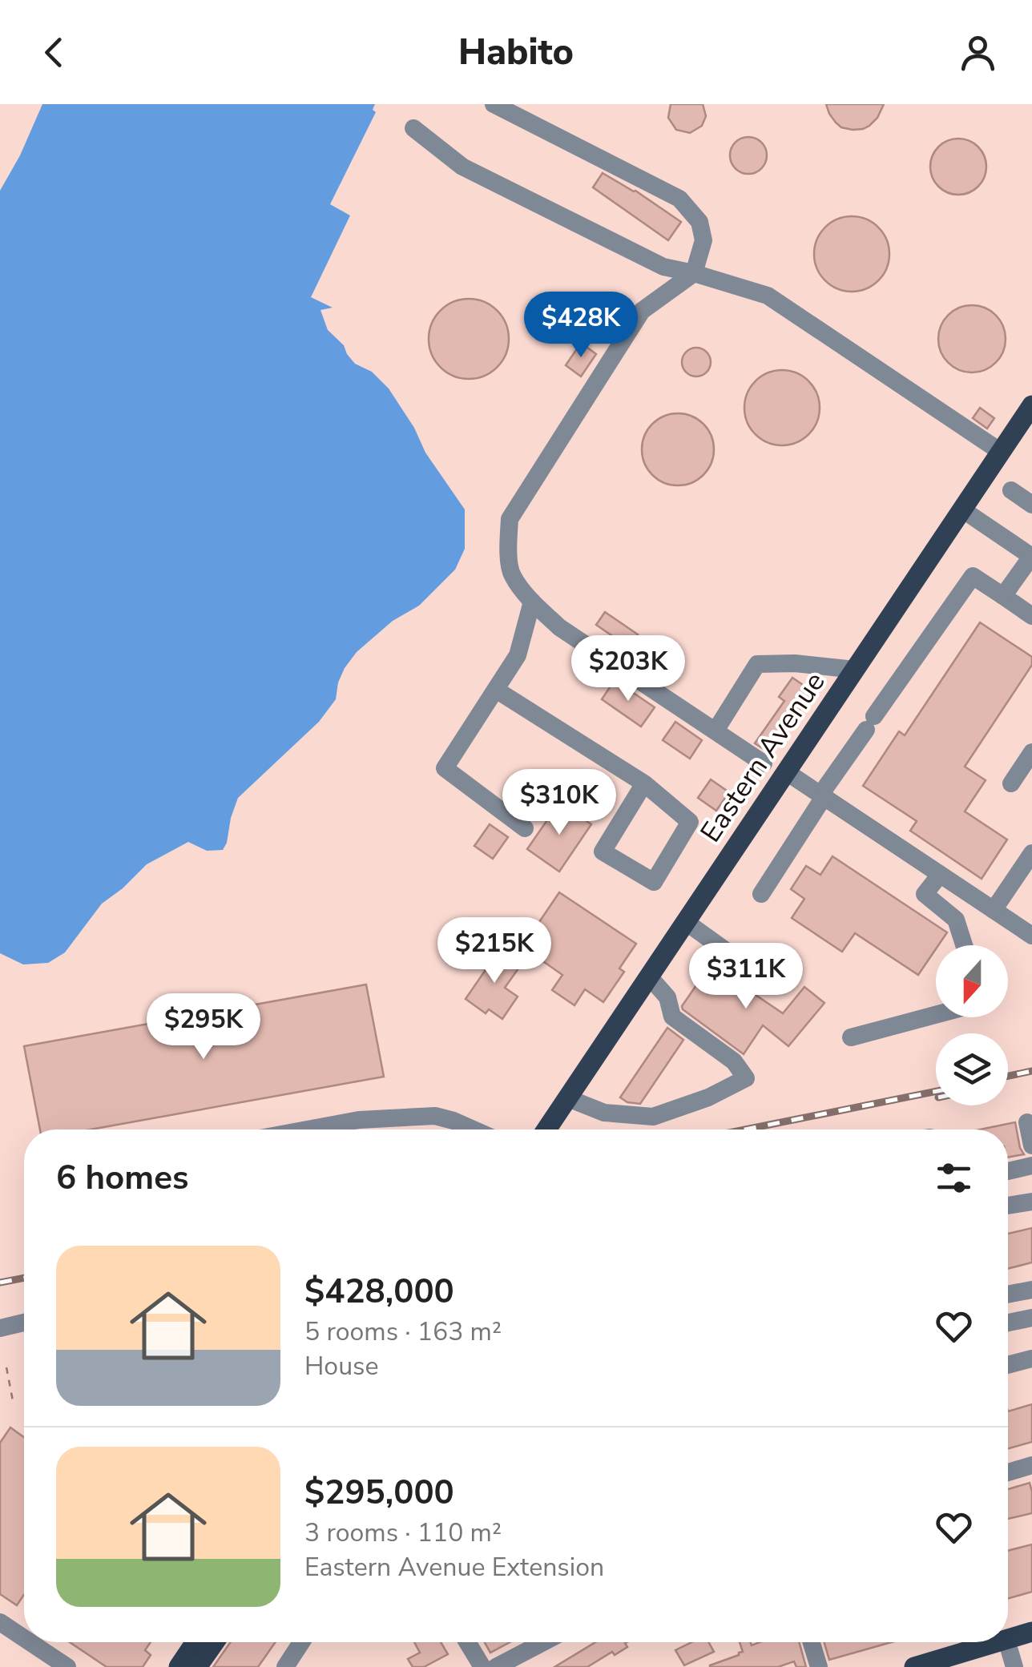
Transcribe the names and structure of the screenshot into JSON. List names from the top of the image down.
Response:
{
  "streets": {
    "main road": ["Eastern Avenue"]
  },
  "north": "bottom",
  "page": {
    "header": "Habito",
    "price": [
      "$428K",
      "$203K",
      "$310K",
      "$215K",
      "$311K",
      "$295K"
    ],
    "heading": "6 homes",
    "list": [
      {
        "name": "$428,000",
        "note": "5 rooms · 163 m² · House"
      },
      {
        "name": "$295,000",
        "note": "3 rooms · 110 m² · Eastern Avenue Extension"
      }
    ]
  }
}
